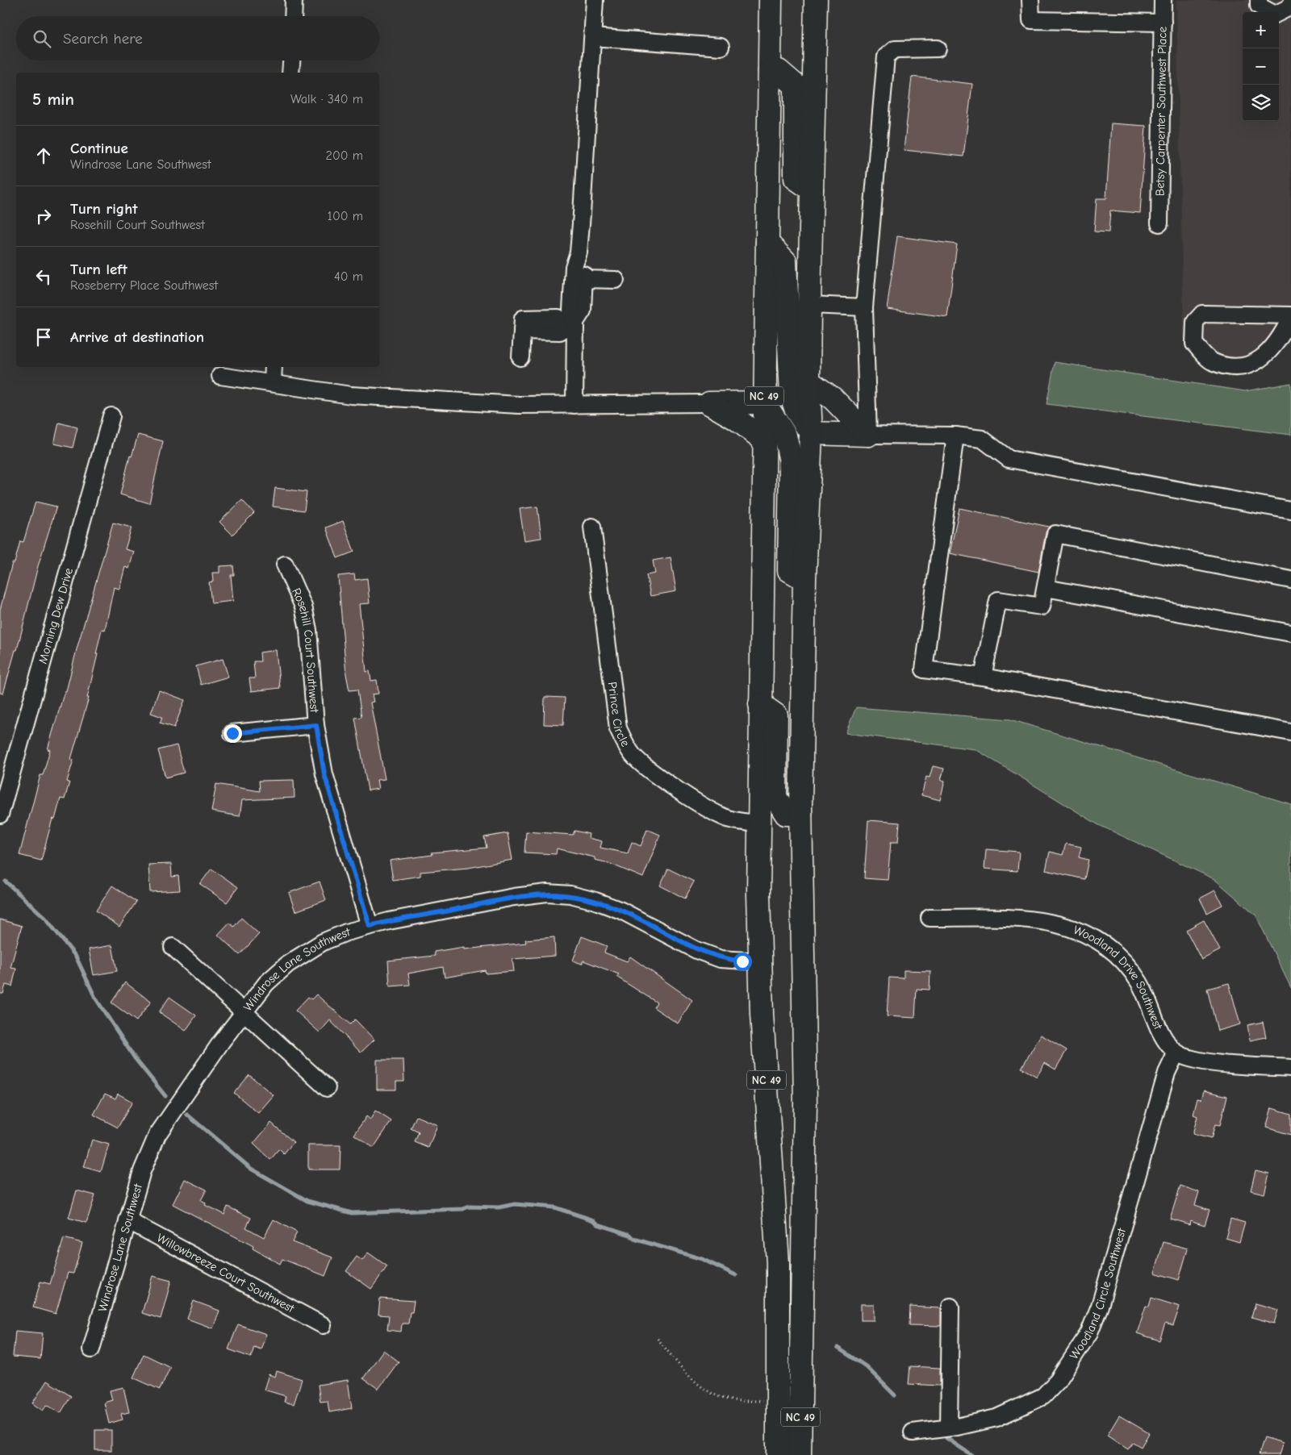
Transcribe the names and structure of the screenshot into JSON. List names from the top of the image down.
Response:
{
  "streets": {
    "highway": ["NC 49"],
    "street": [
      "Betsy Carpenter Southwest Place",
      "Morning Dew Drive",
      "Rosehill Court Southwest",
      "Prince Circle",
      "Windrose Lane Southwest",
      "Woodland Drive Southwest",
      "Willowbreeze Court Southwest",
      "Woodland Circle Southwest"
    ]
  },
  "crossings": [
    ["NC 49", "Prince Circle"],
    ["NC 49", "Windrose Lane Southwest"],
    ["Rosehill Court Southwest", "Windrose Lane Southwest"],
    ["Windrose Lane Southwest", "Willowbreeze Court Southwest"],
    ["Woodland Drive Southwest", "Woodland Circle Southwest"]
  ],
  "page": {
    "map_buttons": ["+", "−"],
    "search": "Search here",
    "heading": ["5 min", "Walk · 340 m"],
    "list": [
      ["Continue", "Windrose Lane Southwest", "200 m"],
      ["Turn right", "Rosehill Court Southwest", "100 m"],
      ["Turn left", "Roseberry Place Southwest", "40 m"],
      "Arrive at destination"
    ]
  }
}
